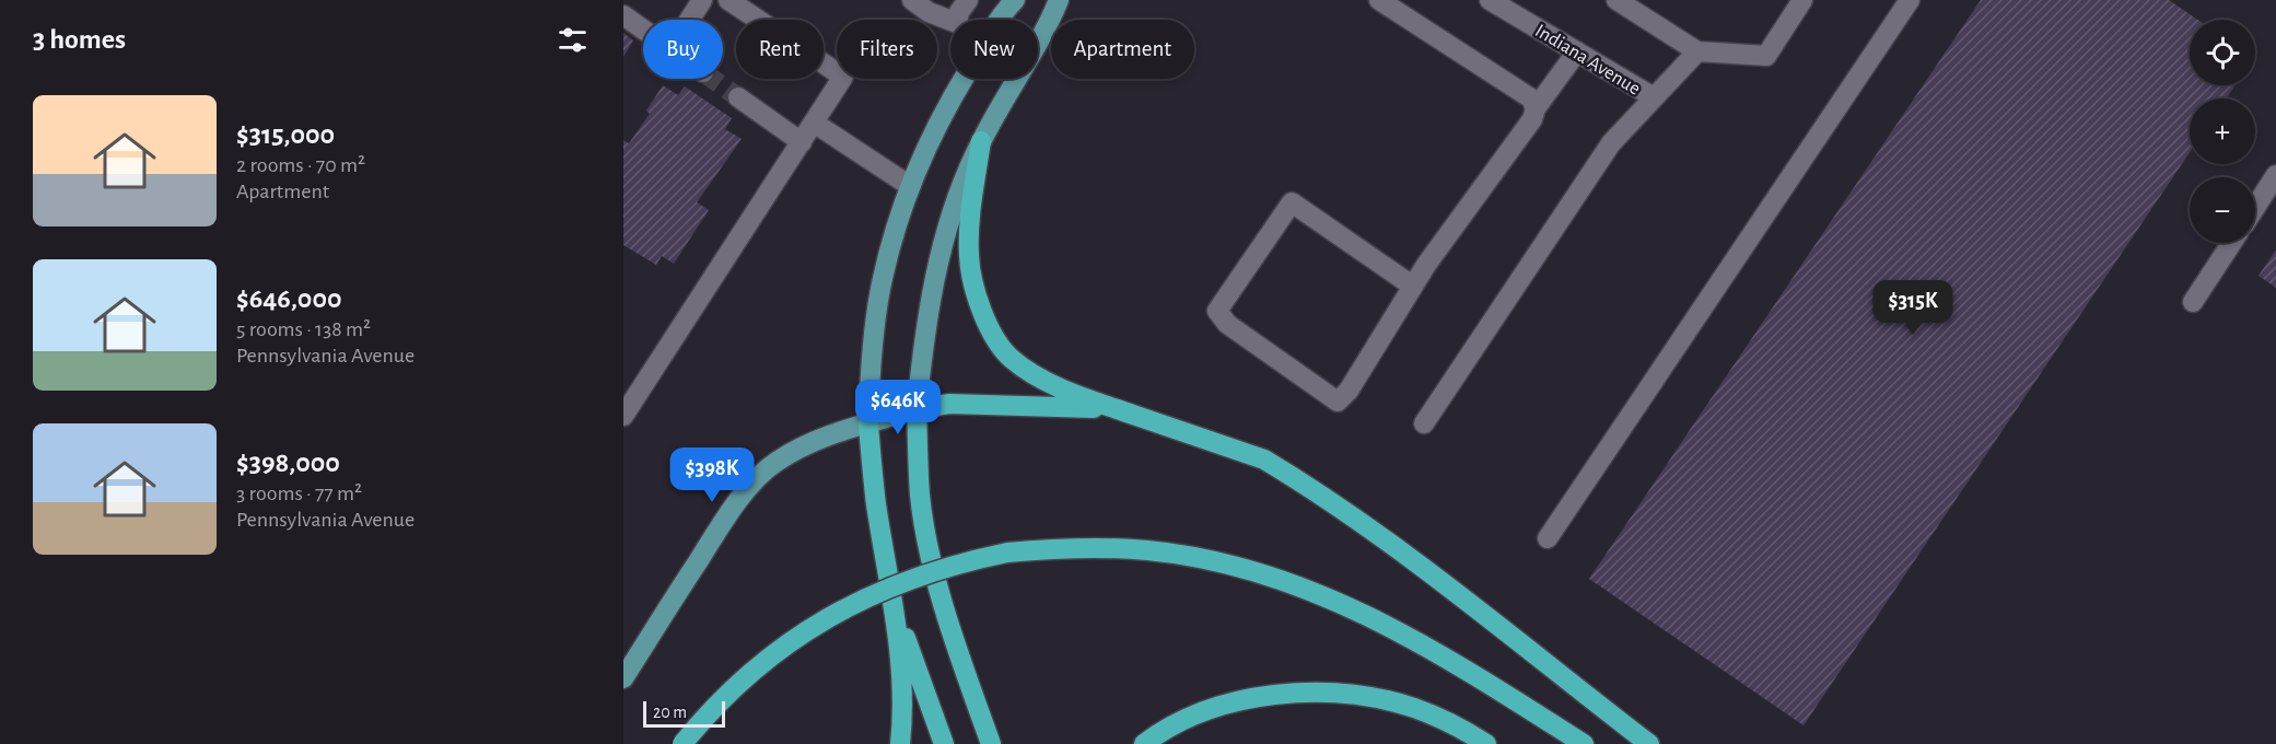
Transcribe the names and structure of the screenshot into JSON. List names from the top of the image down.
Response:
{
  "streets": {
    "street": ["Indiana Avenue"]
  },
  "scale_bar": "20 m",
  "page": {
    "heading": "3 homes",
    "map_buttons": ["+", "−"],
    "chip": [
      "Buy",
      "Rent",
      "Filters",
      "New",
      "Apartment"
    ],
    "list": [
      {
        "name": "$315,000",
        "note": "2 rooms · 70 m² · Apartment"
      },
      {
        "name": "$646,000",
        "note": "5 rooms · 138 m² · Pennsylvania Avenue"
      },
      {
        "name": "$398,000",
        "note": "3 rooms · 77 m² · Pennsylvania Avenue"
      }
    ],
    "price": ["$315K", "$646K", "$398K"],
    "scale": "20 m"
  }
}
